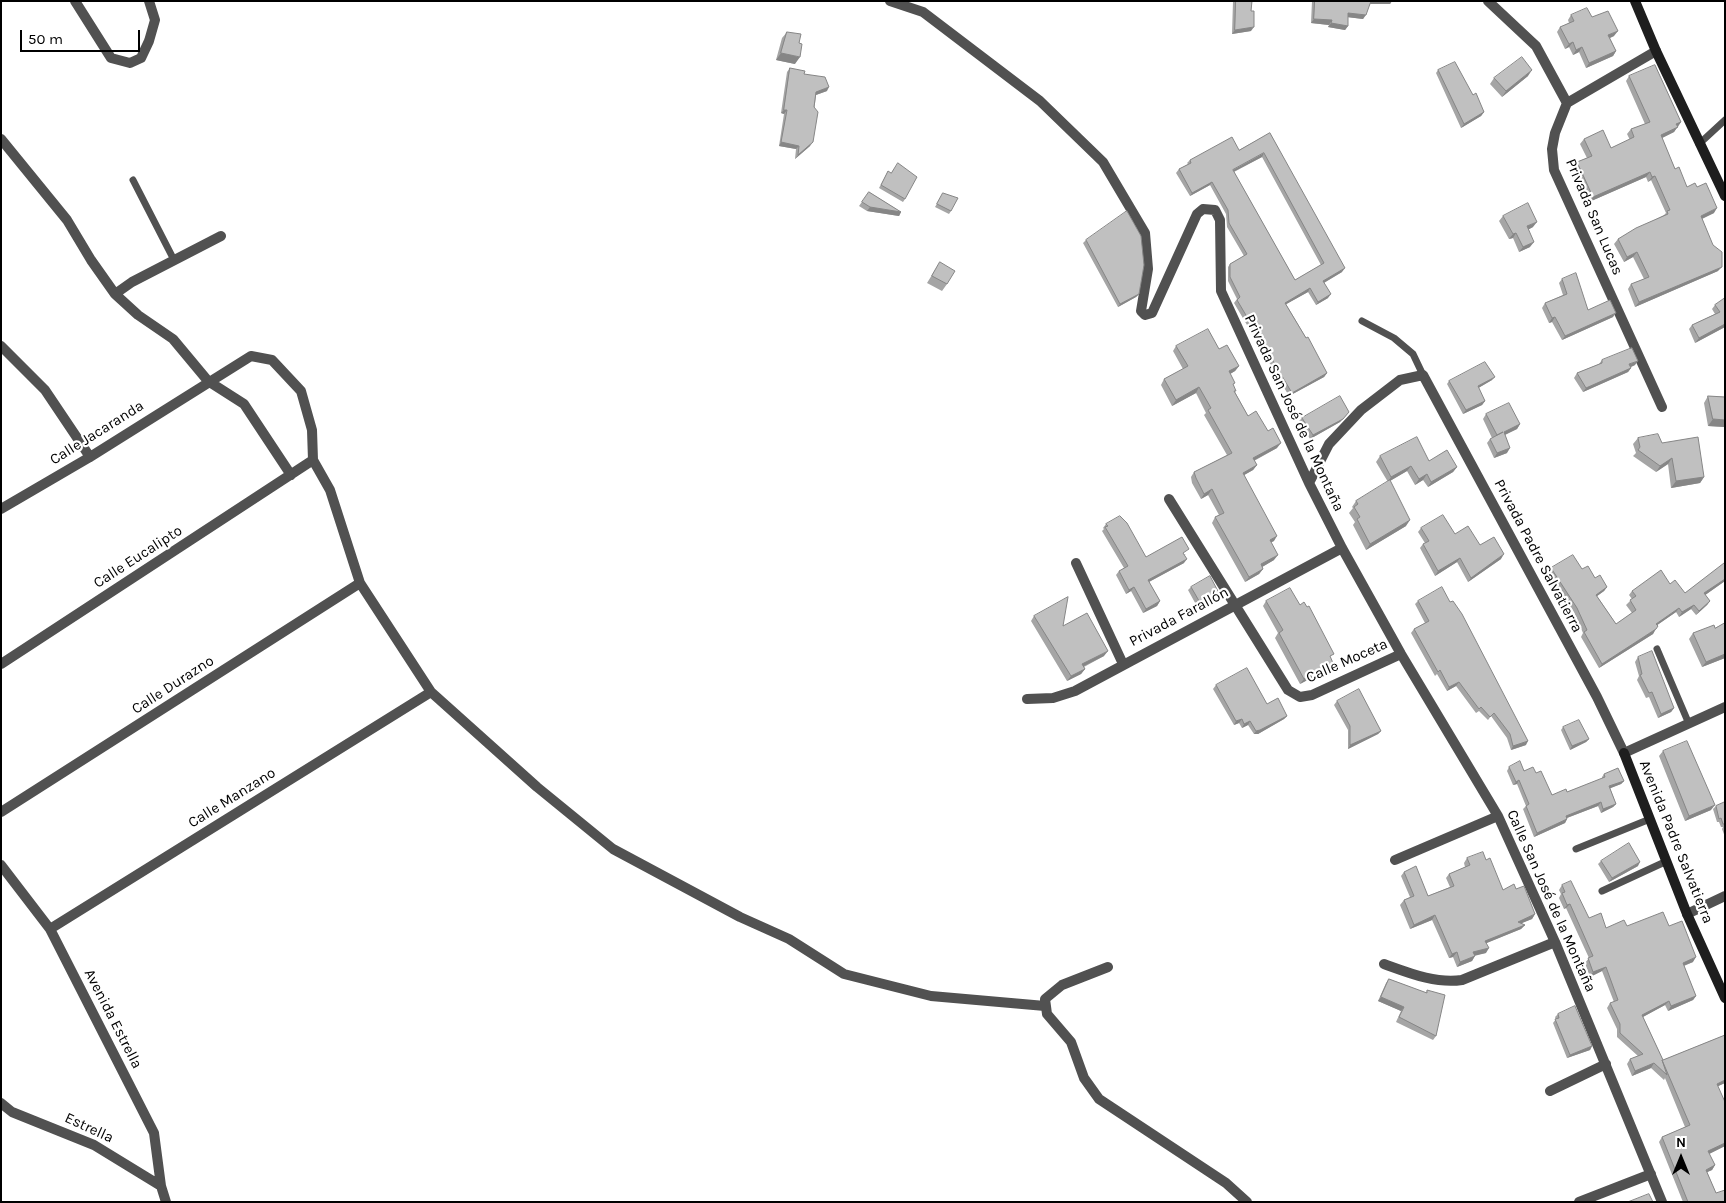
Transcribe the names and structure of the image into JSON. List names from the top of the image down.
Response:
{
  "streets": {
    "street": [
      "Privada San Lucas",
      "Privada San José de la Montaña",
      "Calle Jacaranda",
      "Privada Padre Salvatierra",
      "Calle Eucalipto",
      "Privada Farallón",
      "Calle Moceta",
      "Calle Durazno",
      "Calle Manzano",
      "Avenida Padre Salvatierra",
      "Calle San José de la Montaña",
      "Avenida Estrella",
      "Estrella"
    ]
  },
  "crossings": [
    ["Privada San José de la Montaña", "Privada Farallón"],
    ["Privada San José de la Montaña", "Calle San José de la Montaña"],
    ["Calle Jacaranda", "Calle Eucalipto"],
    ["Privada Padre Salvatierra", "Avenida Padre Salvatierra"],
    ["Privada Farallón", "Calle Moceta"],
    ["Privada Farallón", "Calle San José de la Montaña"],
    ["Calle Moceta", "Calle San José de la Montaña"],
    ["Calle Manzano", "Avenida Estrella"],
    ["Avenida Estrella", "Estrella"]
  ],
  "scale_bar": "50 m",
  "north": "top"
}
